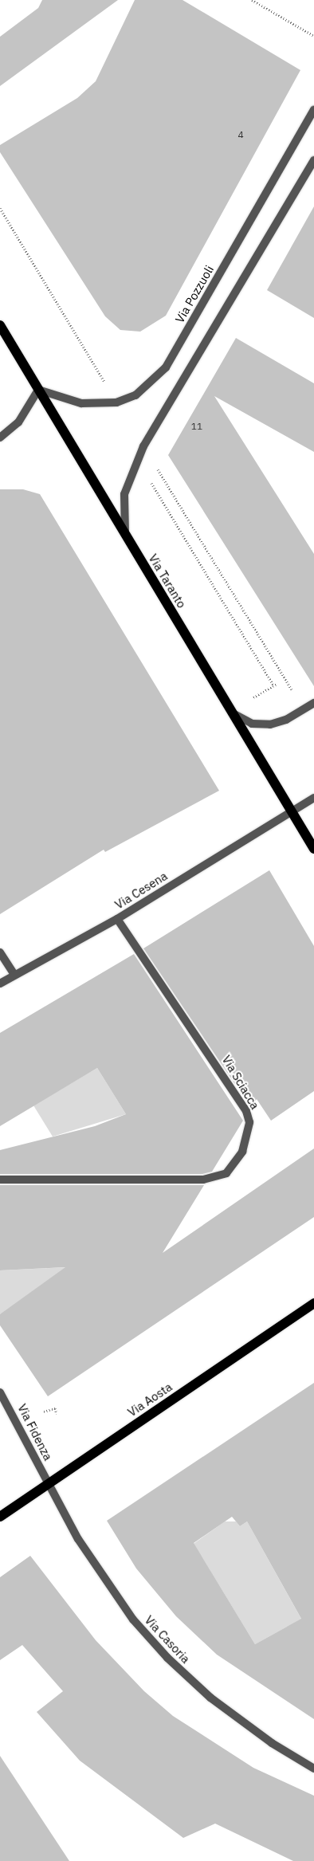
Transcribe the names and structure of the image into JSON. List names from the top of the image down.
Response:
{
  "streets": {
    "main road": ["Via Taranto", "Via Aosta"],
    "street": [
      "Via Pozzuoli",
      "Via Cesena",
      "Via Sciacca",
      "Via Fidenza",
      "Via Casoria"
    ]
  },
  "crossings": [
    ["Via Pozzuoli", "Via Taranto"],
    ["Via Taranto", "Via Cesena"],
    ["Via Cesena", "Via Sciacca"],
    ["Via Aosta", "Via Fidenza"],
    ["Via Aosta", "Via Casoria"],
    ["Via Fidenza", "Via Casoria"]
  ],
  "house_numbers": ["4", "11"]
}
